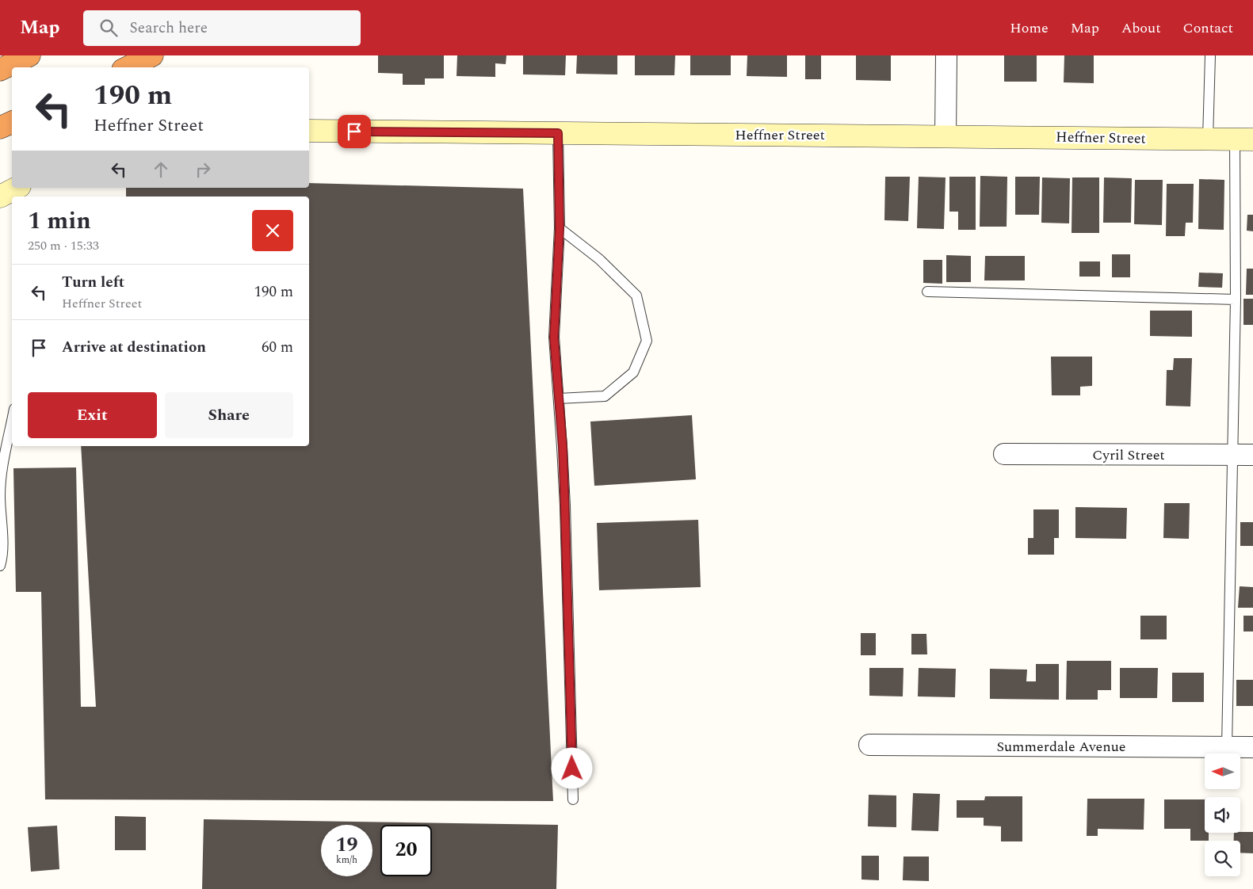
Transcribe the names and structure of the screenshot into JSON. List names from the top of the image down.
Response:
{
  "streets": {
    "street": ["Heffner Street", "Cyril Street", "Summerdale Avenue"]
  },
  "north": "left",
  "page": {
    "header": "Map",
    "search": "Search here",
    "nav": [
      "Home",
      "Map",
      "About",
      "Contact"
    ],
    "turn": ["190 m", "Heffner Street"],
    "heading": ["1 min", "250 m · 15:33"],
    "list": [
      {
        "name": "Turn left",
        "note": "Heffner Street",
        "value": "190 m"
      },
      {
        "name": "Arrive at destination",
        "value": "60 m"
      }
    ],
    "buttons": ["Exit", "Share"],
    "speed": "19 km/h",
    "limit": "20"
  }
}
